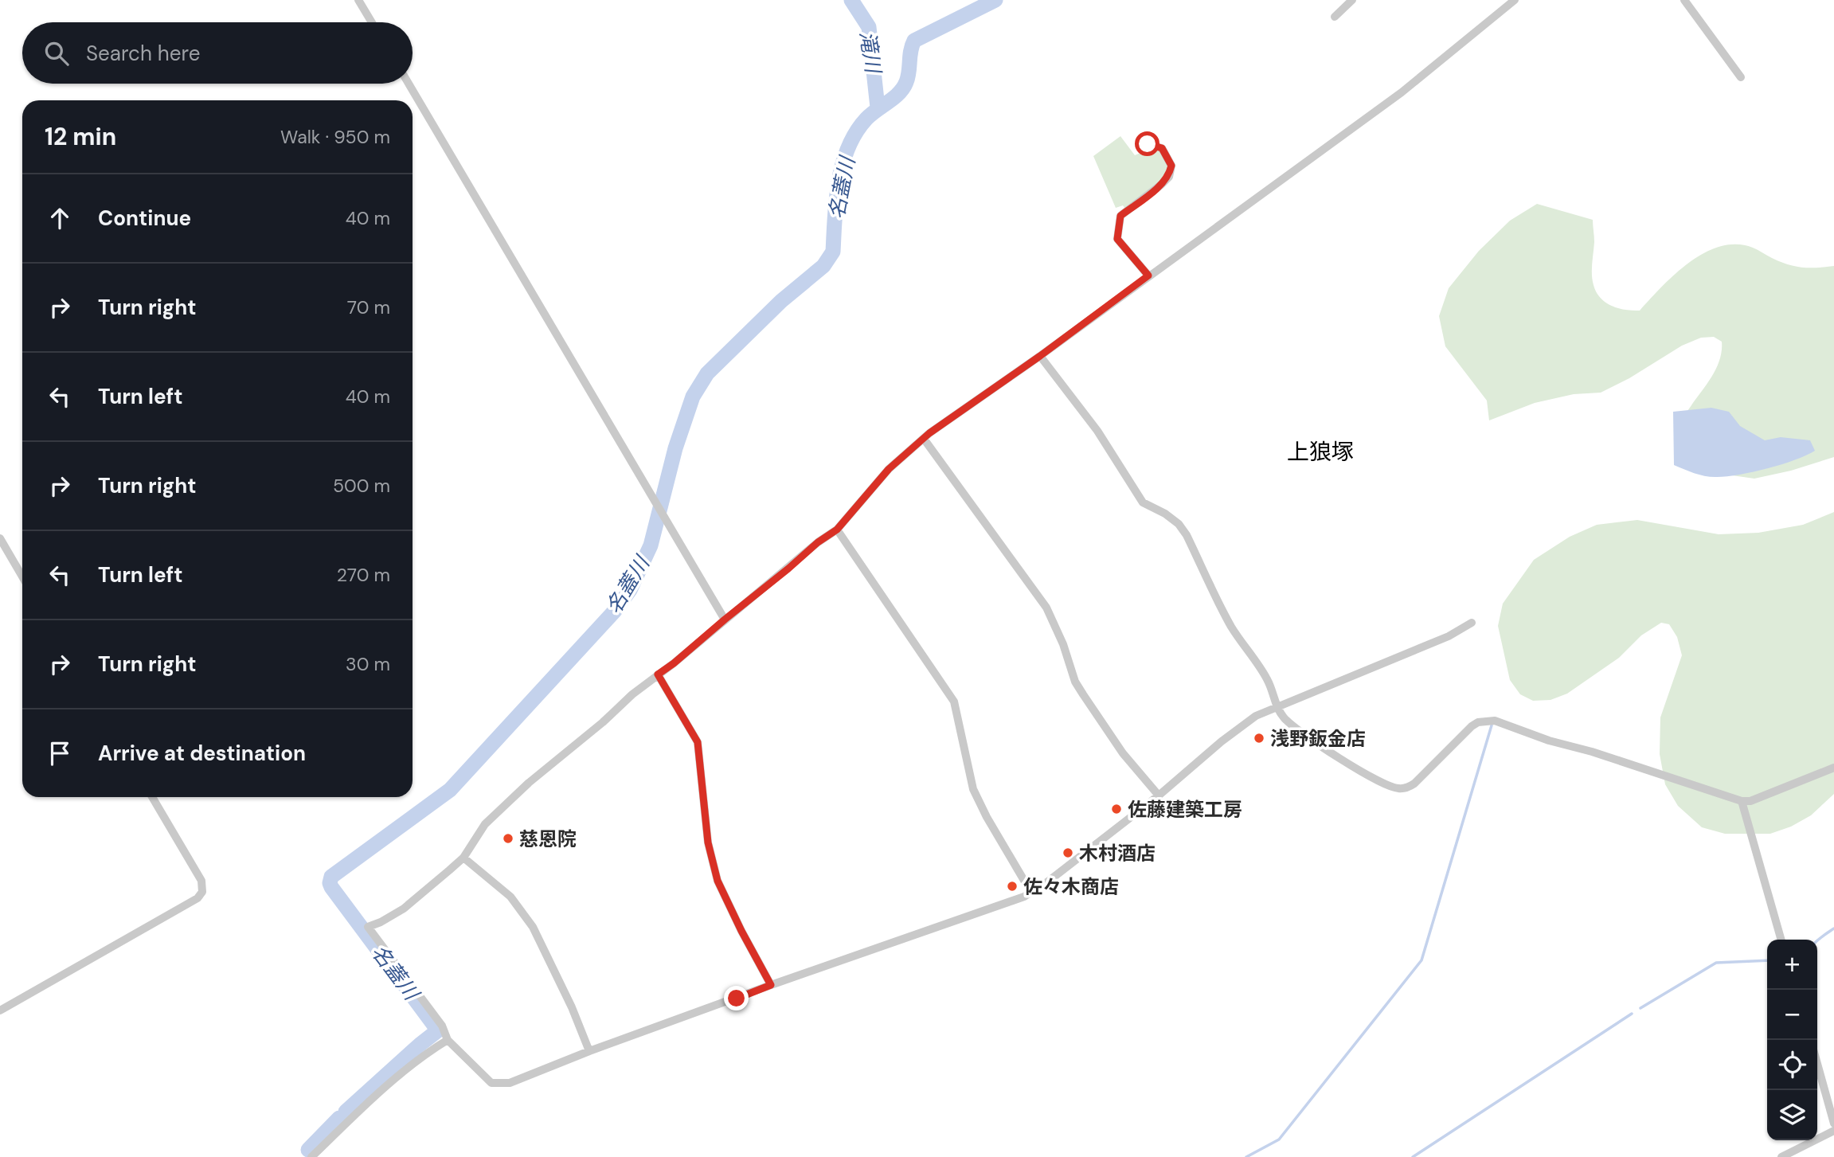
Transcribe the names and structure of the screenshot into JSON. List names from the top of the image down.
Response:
{
  "districts": ["上狼塚"],
  "water": ["滝川", "名蓋川"],
  "places": [
    "浅野鈑金店",
    "佐藤建築工房",
    "慈恩院",
    "木村酒店",
    "佐々木商店"
  ],
  "page": {
    "search": "Search here",
    "heading": ["12 min", "Walk · 950 m"],
    "list": [
      ["Continue", "40 m"],
      ["Turn right", "70 m"],
      ["Turn left", "40 m"],
      ["Turn right", "500 m"],
      ["Turn left", "270 m"],
      ["Turn right", "30 m"],
      "Arrive at destination"
    ],
    "map_buttons": ["+", "−"]
  }
}
